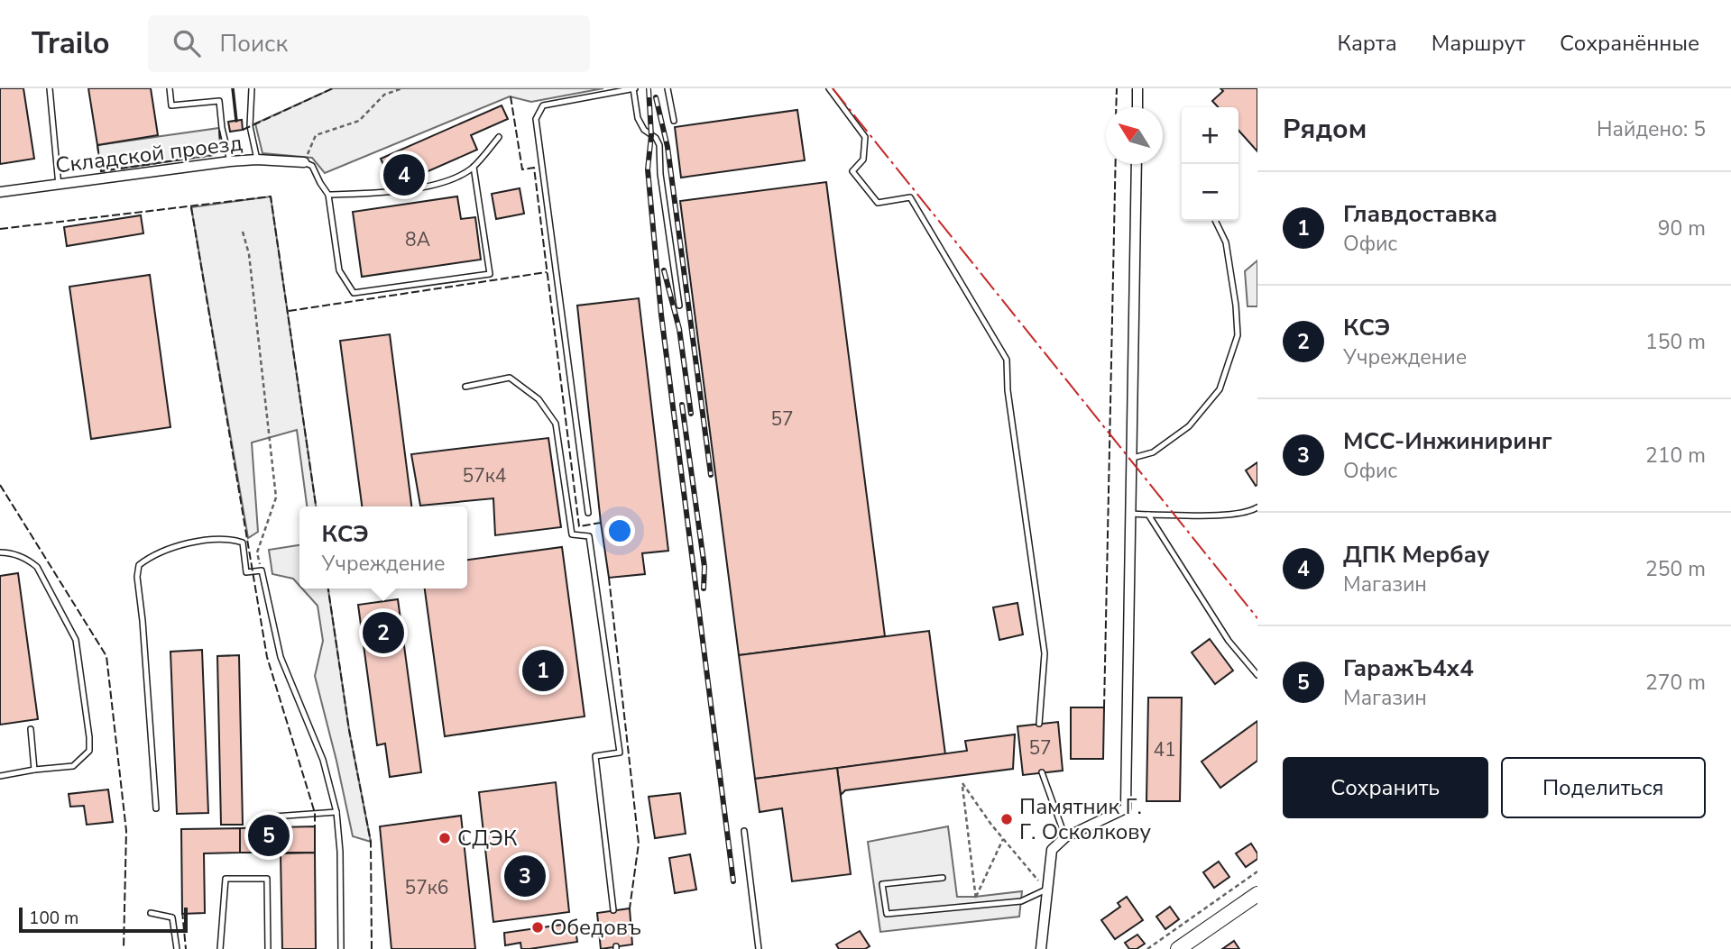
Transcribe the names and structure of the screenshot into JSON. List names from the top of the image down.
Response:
{
  "streets": {
    "street": ["Складской проезд"]
  },
  "places": ["Памятник Г. Г. Осколкову", "СДЭК", "Обедовъ"],
  "house_numbers": [
    "8А",
    "57",
    "57к4",
    "57",
    "41",
    "57к6"
  ],
  "scale_bar": "100 m",
  "north": "top left",
  "page": {
    "header": "Trailo",
    "search": "Поиск",
    "nav": ["Карта", "Маршрут", "Сохранённые"],
    "heading": ["Рядом", "Найдено: 5"],
    "map_buttons": ["+", "−"],
    "pins": [
      "4",
      "2",
      "1",
      "5",
      "3"
    ],
    "list": [
      {
        "mark": "1",
        "name": "Главдоставка",
        "note": "Офис",
        "value": "90 m"
      },
      {
        "mark": "2",
        "name": "КСЭ",
        "note": "Учреждение",
        "value": "150 m"
      },
      {
        "mark": "3",
        "name": "МСС-Инжиниринг",
        "note": "Офис",
        "value": "210 m"
      },
      {
        "mark": "4",
        "name": "ДПК Мербау",
        "note": "Магазин",
        "value": "250 m"
      },
      {
        "mark": "5",
        "name": "ГаражЪ4х4",
        "note": "Магазин",
        "value": "270 m"
      }
    ],
    "popup": ["КСЭ", "Учреждение"],
    "buttons": ["Сохранить", "Поделиться"],
    "scale": "100 m"
  }
}
